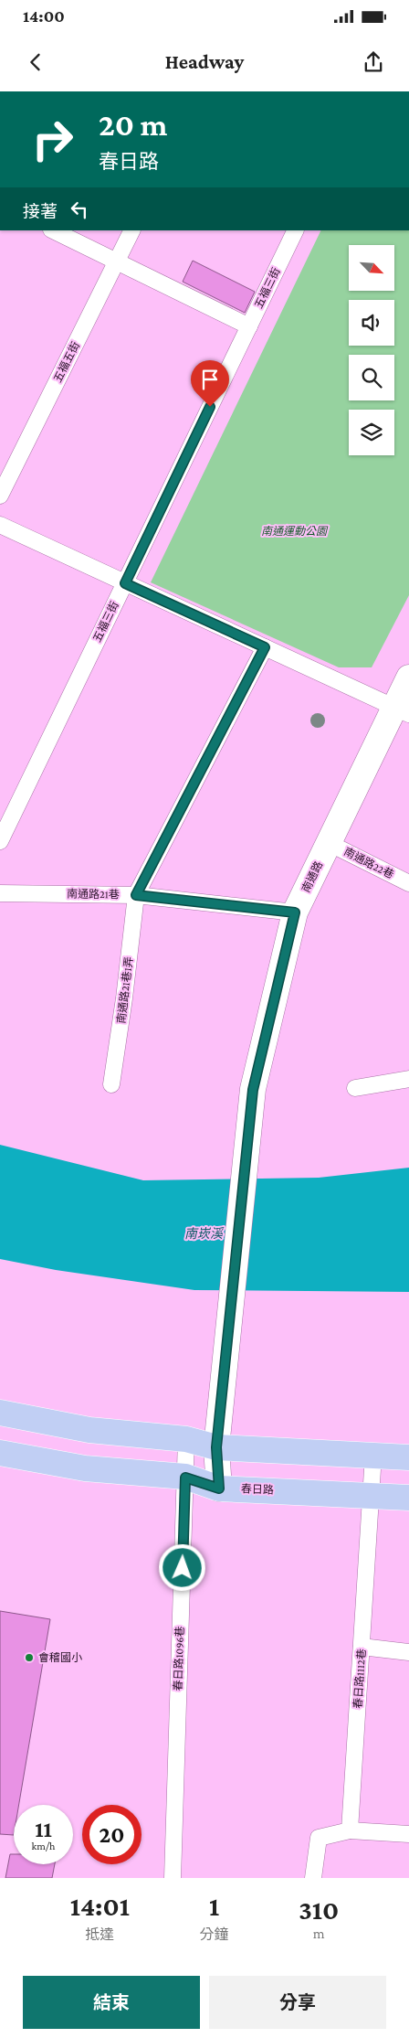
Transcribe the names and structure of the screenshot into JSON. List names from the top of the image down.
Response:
{
  "streets": {
    "main road": ["春日路"],
    "street": ["南通路"],
    "lane": [
      "五福三街",
      "五福五街",
      "南通路22巷",
      "南通路21巷",
      "南通路21巷1弄",
      "春日路1096巷",
      "春日路1112巷"
    ]
  },
  "crossings": [
    ["南通路22巷", "南通路"],
    ["南通路", "南通路21巷"],
    ["南通路21巷", "南通路21巷1弄"],
    ["春日路", "春日路1096巷"],
    ["春日路", "春日路1112巷"]
  ],
  "water": ["南崁溪"],
  "parks": ["南通運動公園"],
  "places": ["會稽國小"],
  "north": "bottom right",
  "page": {
    "status": "14:00",
    "header": "Headway",
    "turn": ["20 m", "春日路"],
    "then": "接著",
    "speed": "11 km/h",
    "limit": "20",
    "eta": [
      "14:01",
      "抵達",
      "1",
      "分鐘",
      "310",
      "m"
    ],
    "buttons": ["結束", "分享"]
  }
}
